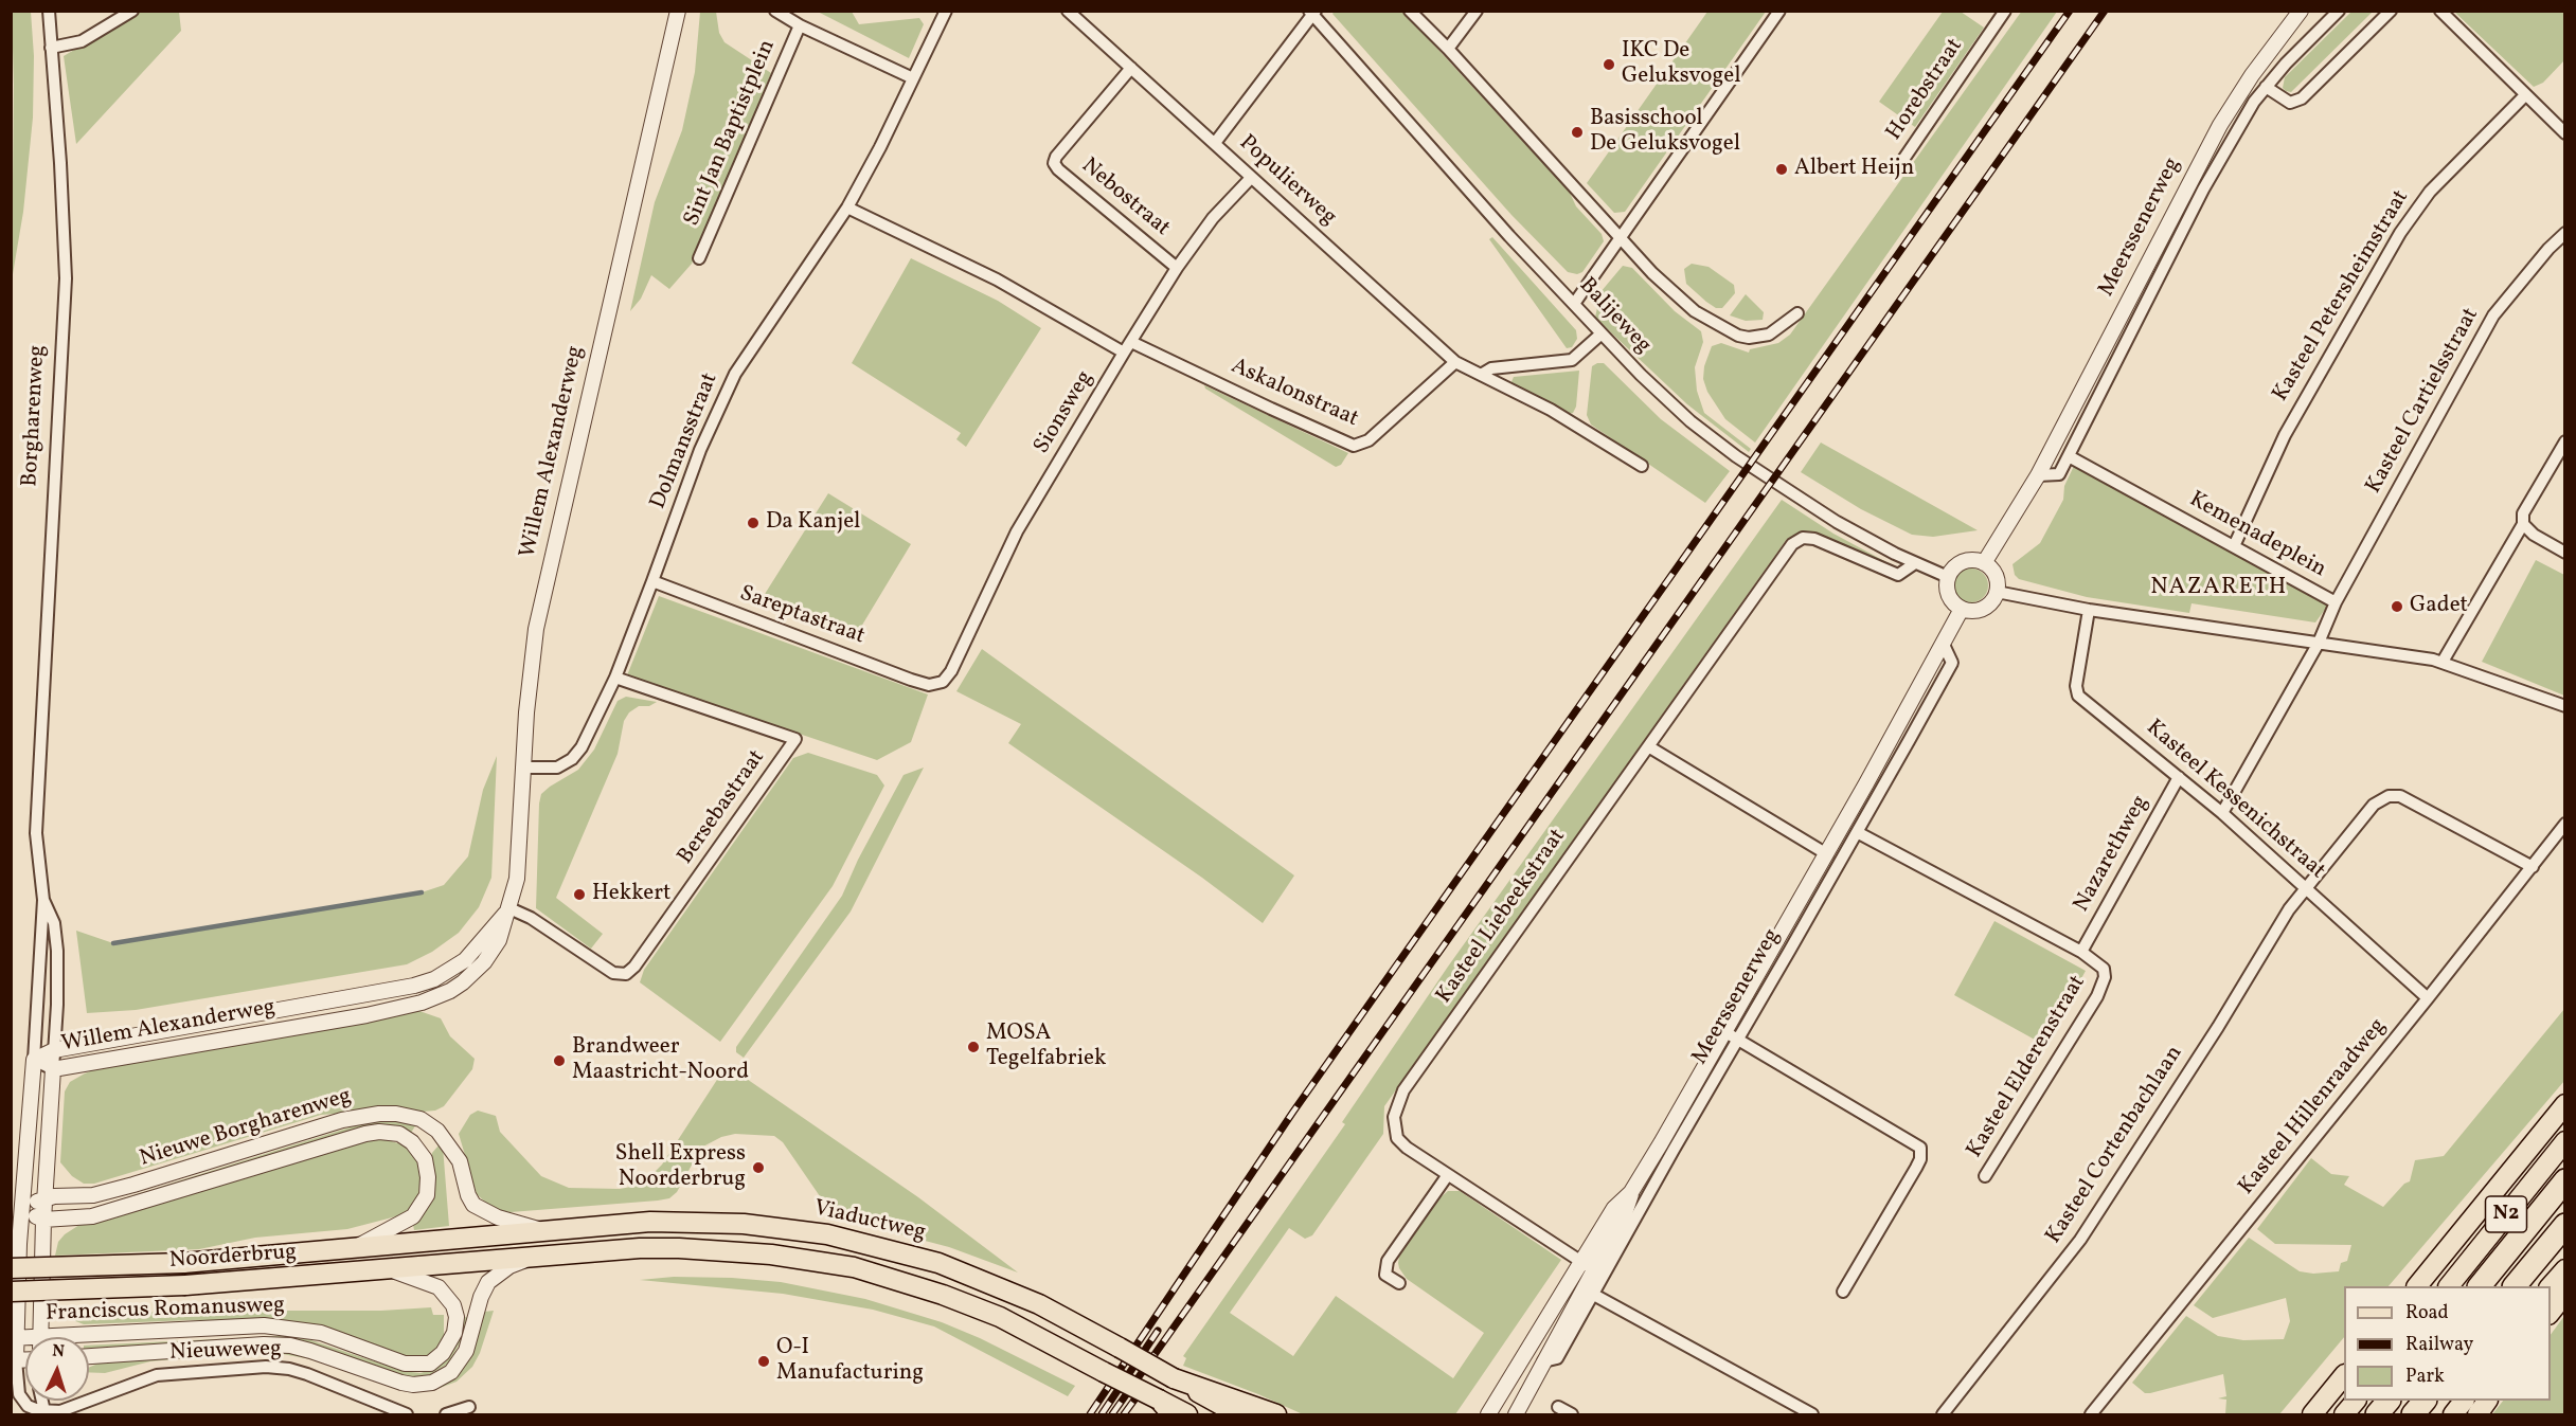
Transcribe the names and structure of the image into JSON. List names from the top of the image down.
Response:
{
  "streets": {
    "main road": ["N2", "Viaductweg", "Noorderbrug"],
    "street": [
      "Horebstraat",
      "Sint Jan Baptistplein",
      "Populierweg",
      "Nebostraat",
      "Meerssenerweg",
      "Kasteel Petersheimstraat",
      "Balijeweg",
      "Askalonstraat",
      "Kasteel Cartielsstraat",
      "Sionsweg",
      "Borgharenweg",
      "Dolmansstraat",
      "Willem Alexanderweg",
      "Kemenadeplein",
      "Sareptastraat",
      "Kasteel Kessenichstraat",
      "Bersebastraat",
      "Nazarethweg",
      "Kasteel Liebeekstraat",
      "Kasteel Elderenstraat",
      "Kasteel Hillenraadweg",
      "Nieuwe Borgharenweg",
      "Kasteel Cortenbachlaan",
      "Franciscus Romanusweg",
      "Nieuweweg"
    ]
  },
  "crossings": [
    ["Sint Jan Baptistplein", "Dolmansstraat"],
    ["Populierweg", "Nebostraat"],
    ["Populierweg", "Askalonstraat"],
    ["Populierweg", "Sionsweg"],
    ["Nebostraat", "Sionsweg"],
    ["Meerssenerweg", "Balijeweg"],
    ["Meerssenerweg", "Kemenadeplein"],
    ["Meerssenerweg", "Kasteel Liebeekstraat"],
    ["Kasteel Petersheimstraat", "Kemenadeplein"],
    ["Balijeweg", "Kasteel Liebeekstraat"],
    ["Askalonstraat", "Sionsweg"],
    ["Kasteel Cartielsstraat", "Kemenadeplein"],
    ["Sionsweg", "Sareptastraat"],
    ["Borgharenweg", "Willem Alexanderweg"],
    ["Borgharenweg", "Nieuwe Borgharenweg"],
    ["Borgharenweg", "Noorderbrug"],
    ["Borgharenweg", "Franciscus Romanusweg"],
    ["Dolmansstraat", "Willem Alexanderweg"],
    ["Dolmansstraat", "Sareptastraat"],
    ["Dolmansstraat", "Bersebastraat"],
    ["Willem Alexanderweg", "Bersebastraat"],
    ["Kemenadeplein", "Kasteel Kessenichstraat"],
    ["Kasteel Kessenichstraat", "Nazarethweg"],
    ["Kasteel Kessenichstraat", "Kasteel Hillenraadweg"],
    ["Kasteel Kessenichstraat", "Kasteel Cortenbachlaan"],
    ["Nazarethweg", "Kasteel Elderenstraat"],
    ["Kasteel Hillenraadweg", "Kasteel Cortenbachlaan"],
    ["Nieuwe Borgharenweg", "Viaductweg"],
    ["Nieuwe Borgharenweg", "Noorderbrug"],
    ["Viaductweg", "Noorderbrug"],
    ["Noorderbrug", "Franciscus Romanusweg"]
  ],
  "districts": ["NAZARETH"],
  "places": [
    "IKC De Geluksvogel",
    "Basisschool De Geluksvogel",
    "Albert Heijn",
    "Da Kanjel",
    "Gadet",
    "Hekkert",
    "MOSA Tegelfabriek",
    "Brandweer Maastricht-Noord",
    "Shell Express Noorderbrug",
    "O-I Manufacturing"
  ],
  "legend": ["Road", "Railway", "Park"],
  "north": "top"
}
